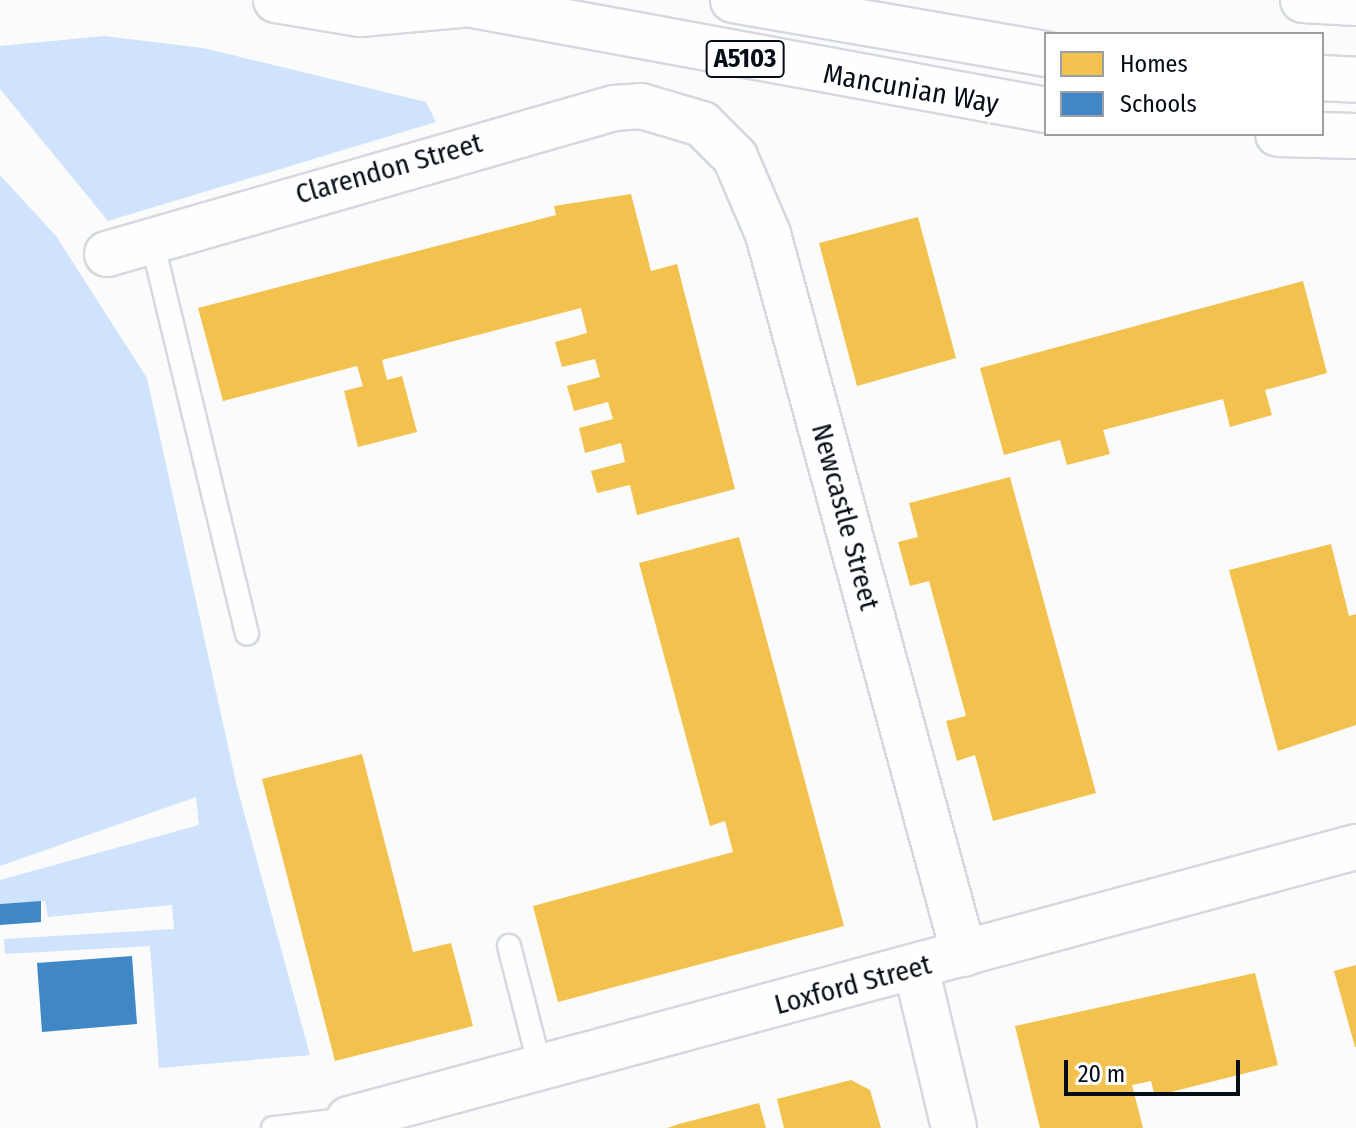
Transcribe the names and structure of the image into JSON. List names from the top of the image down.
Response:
{
  "streets": {
    "main road": [
      "A5103",
      "Mancunian Way",
      "Clarendon Street",
      "Newcastle Street",
      "Loxford Street"
    ]
  },
  "crossings": [
    ["Clarendon Street", "Newcastle Street"],
    ["Newcastle Street", "Loxford Street"]
  ],
  "legend": ["Homes", "Schools"],
  "scale_bar": "20 m"
}
